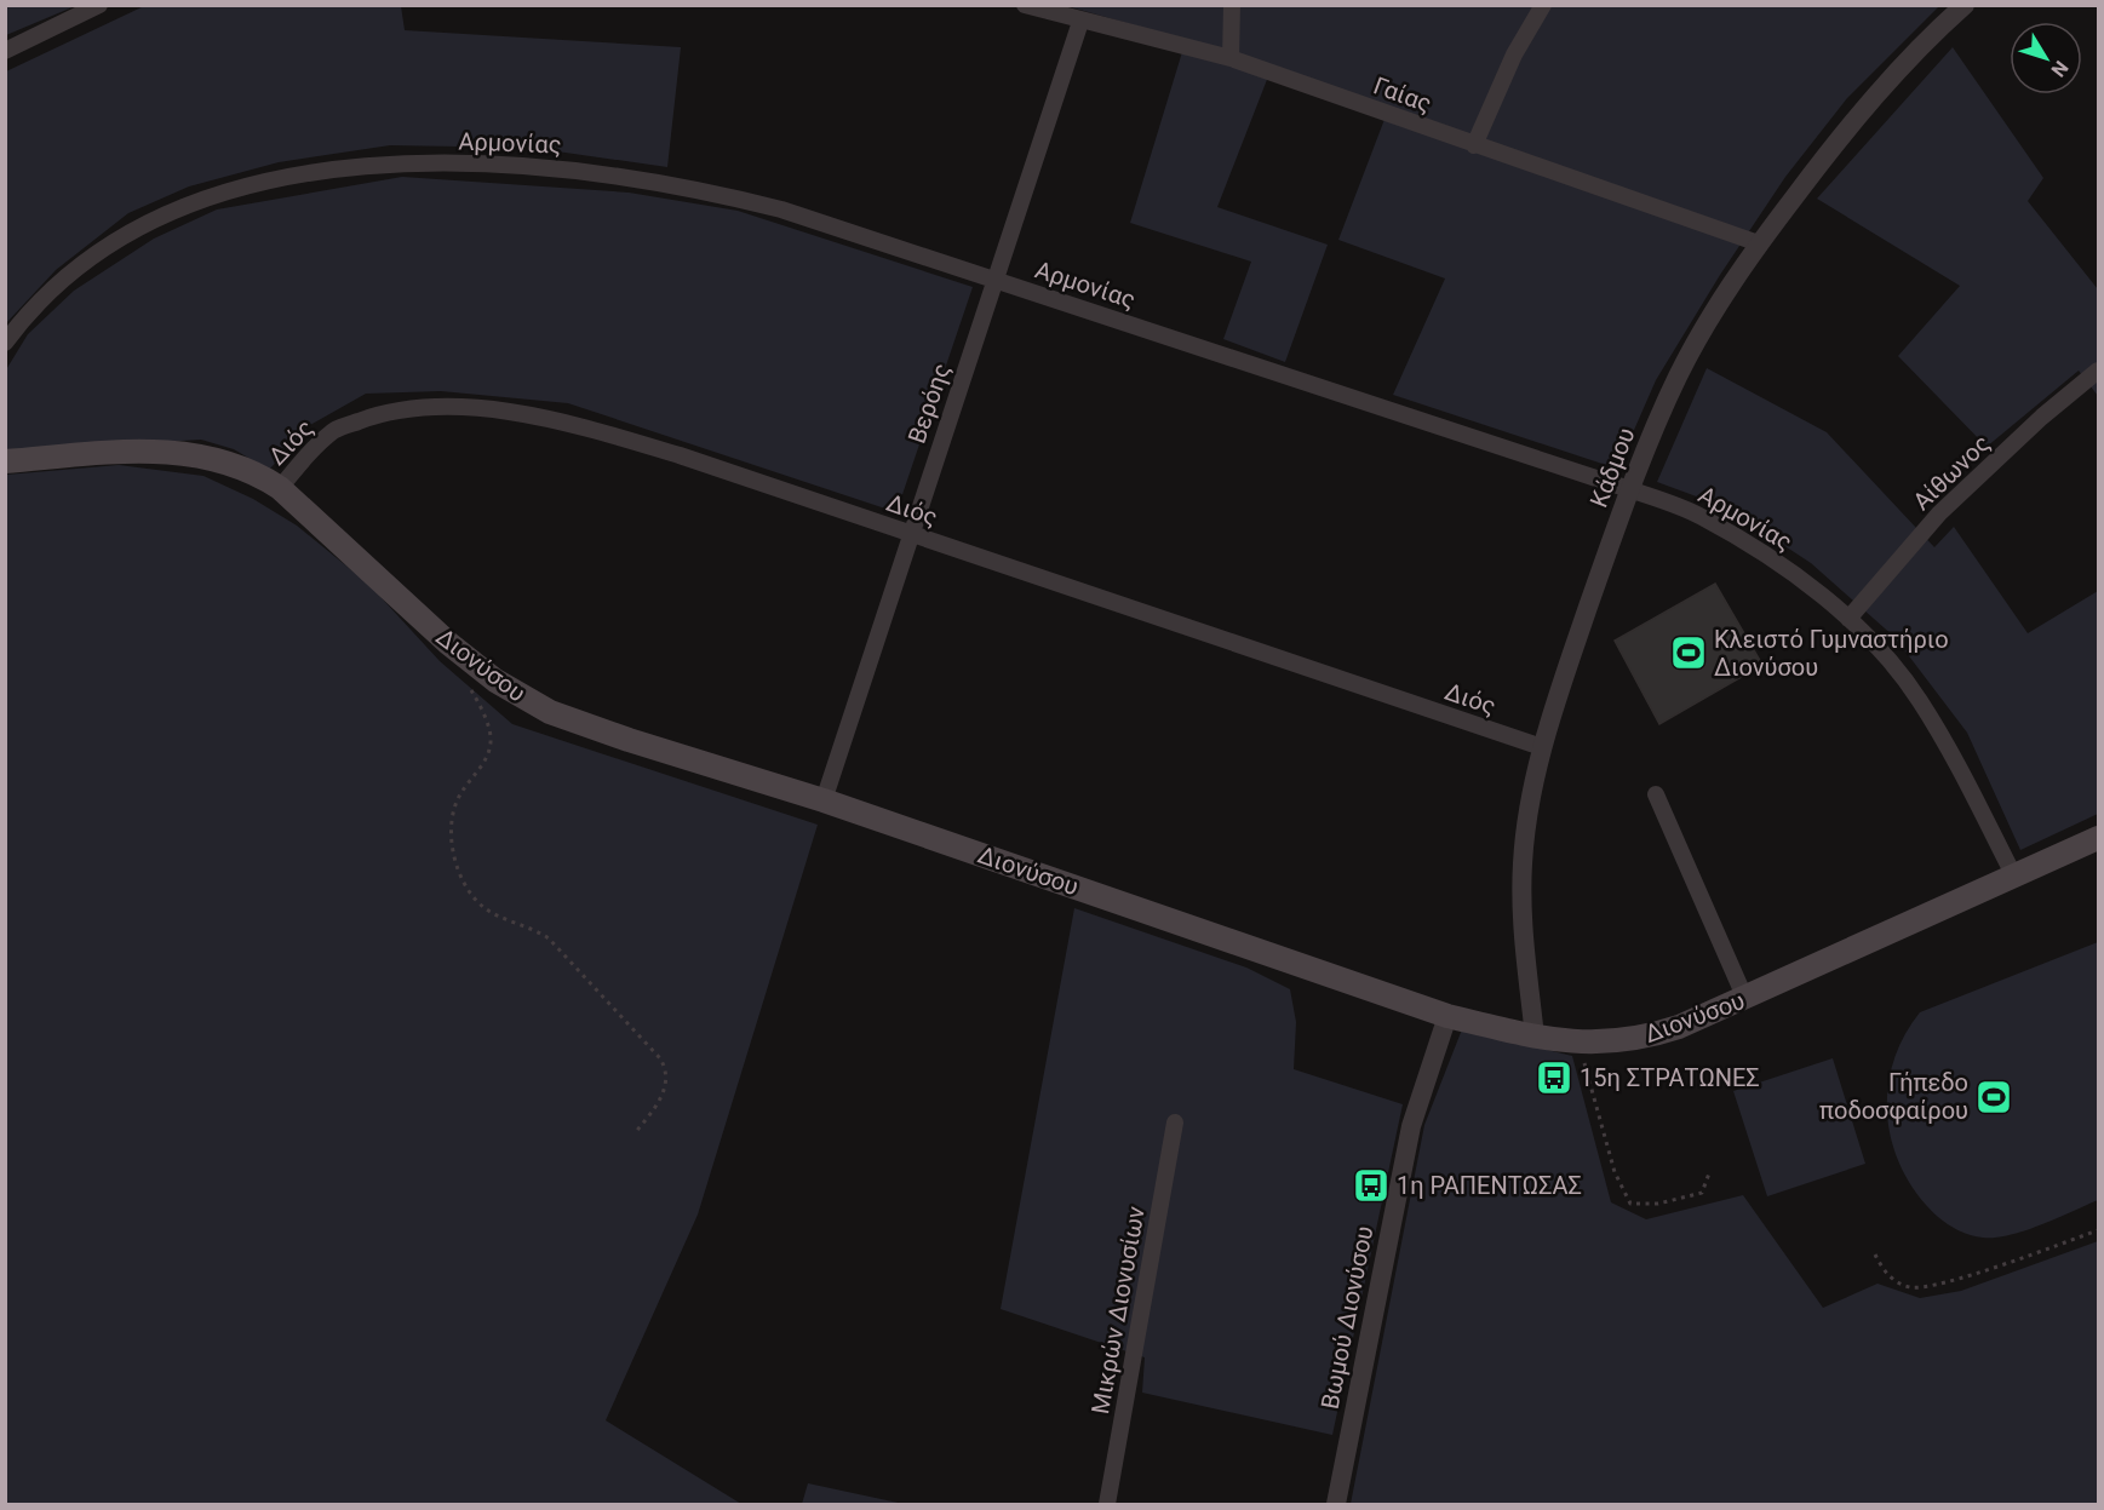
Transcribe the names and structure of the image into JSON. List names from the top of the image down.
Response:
{
  "streets": {
    "main road": ["Διονύσου"],
    "street": [
      "Γαίας",
      "Αρμονίας",
      "Βερόης",
      "Διός",
      "Κάδμου",
      "Αίθωνος",
      "Μικρών Διονυσίων",
      "Βωμού Διονύσου"
    ]
  },
  "crossings": [
    ["Γαίας", "Βερόης"],
    ["Γαίας", "Κάδμου"],
    ["Αρμονίας", "Βερόης"],
    ["Αρμονίας", "Κάδμου"],
    ["Αρμονίας", "Αίθωνος"],
    ["Αρμονίας", "Διονύσου"],
    ["Βερόης", "Διός"],
    ["Βερόης", "Διονύσου"],
    ["Διός", "Κάδμου"],
    ["Διός", "Διονύσου"],
    ["Κάδμου", "Διονύσου"],
    ["Διονύσου", "Βωμού Διονύσου"]
  ],
  "places": {
    "sports": ["Κλειστό Γυμναστήριο Διονύσου", "Γήπεδο ποδοσφαίρου"],
    "bus stop": ["15η ΣΤΡΑΤΩΝΕΣ", "1η ΡΑΠΕΝΤΩΣΑΣ"]
  },
  "north": "bottom right"
}
